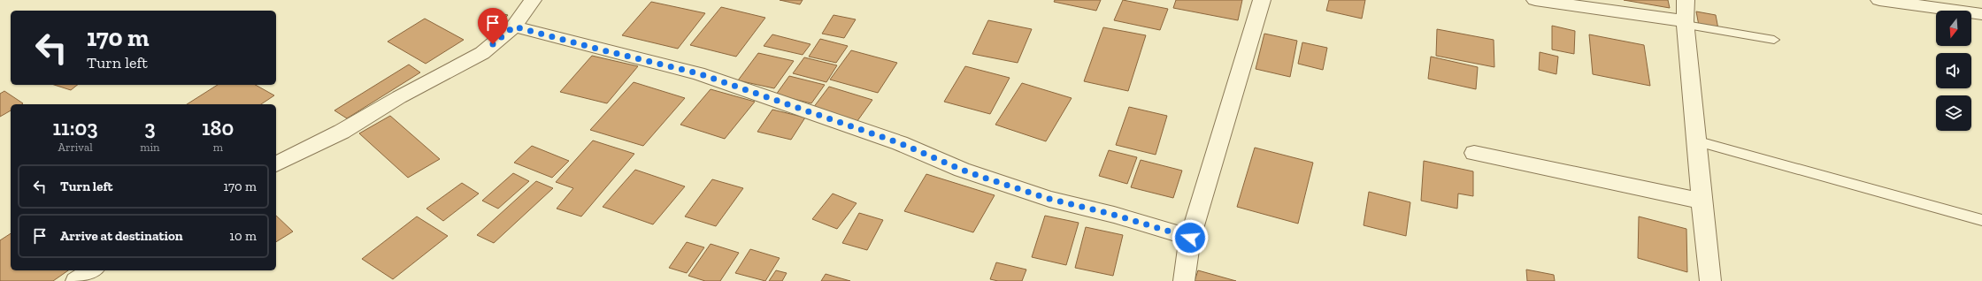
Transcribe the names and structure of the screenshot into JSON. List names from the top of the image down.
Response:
{
  "north": "bottom",
  "page": {
    "turn": ["170 m", "Turn left"],
    "eta": [
      "11:03",
      "Arrival",
      "3",
      "min",
      "180",
      "m"
    ],
    "list": [
      {
        "name": "Turn left",
        "value": "170 m"
      },
      {
        "name": "Arrive at destination",
        "value": "10 m"
      }
    ]
  }
}
